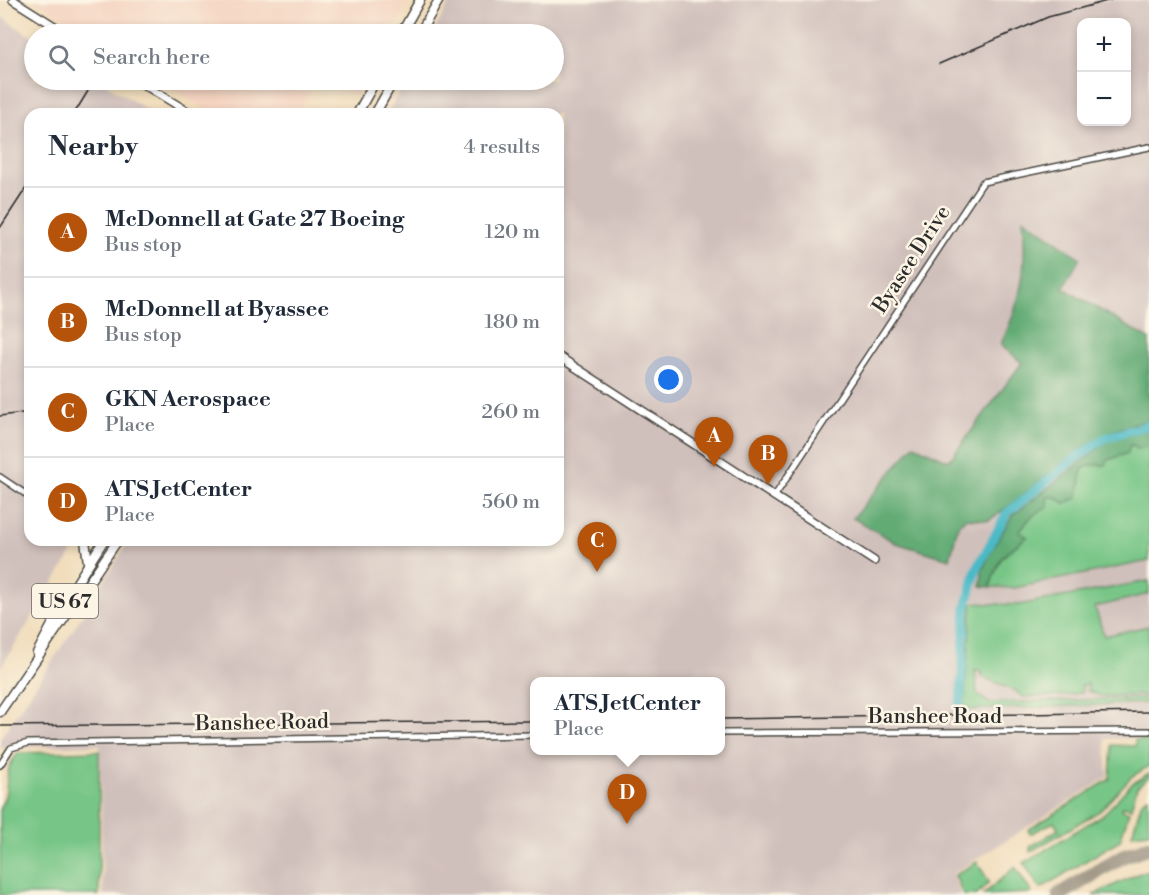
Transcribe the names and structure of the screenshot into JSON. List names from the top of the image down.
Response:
{
  "streets": {
    "highway": ["US 67"],
    "street": ["Byasee Drive", "Banshee Road"]
  },
  "page": {
    "map_buttons": ["+", "−"],
    "search": "Search here",
    "heading": ["Nearby", "4 results"],
    "list": [
      {
        "mark": "A",
        "name": "McDonnell at Gate 27 Boeing",
        "note": "Bus stop",
        "value": "120 m"
      },
      {
        "mark": "B",
        "name": "McDonnell at Byassee",
        "note": "Bus stop",
        "value": "180 m"
      },
      {
        "mark": "C",
        "name": "GKN Aerospace",
        "note": "Place",
        "value": "260 m"
      },
      {
        "mark": "D",
        "name": "ATS JetCenter",
        "note": "Place",
        "value": "560 m"
      }
    ],
    "pins": [
      "A",
      "B",
      "C",
      "D"
    ],
    "popup": ["ATS JetCenter", "Place"]
  }
}
